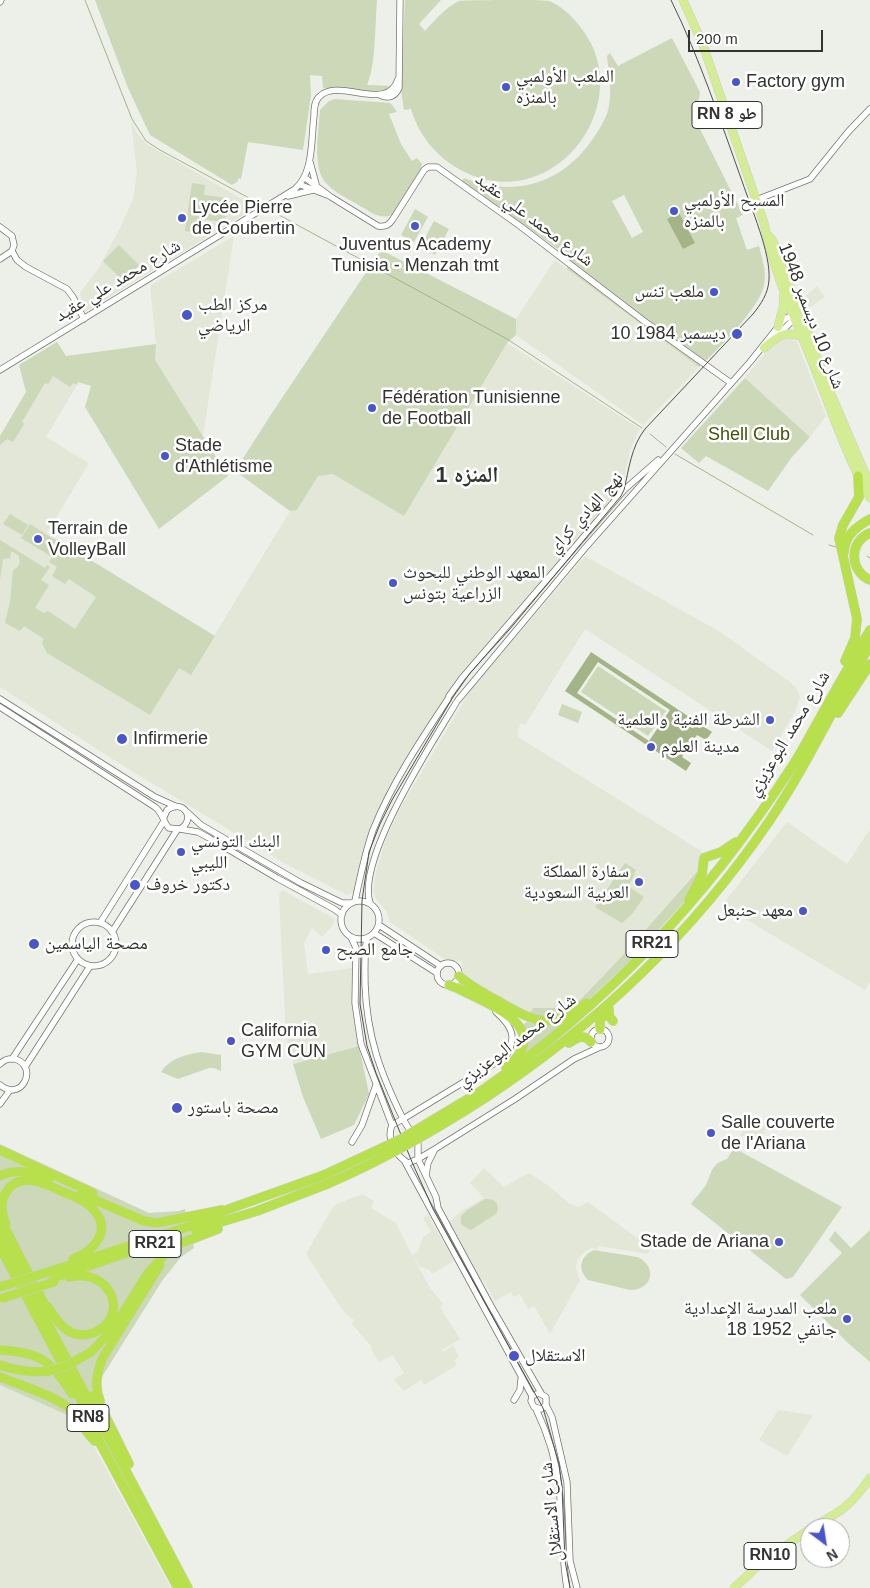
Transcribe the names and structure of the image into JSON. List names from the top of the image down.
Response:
{
  "streets": {
    "highway": ["شارع محمد البوعزيزي", "RR21", "RN8"],
    "main road": ["RN 8 طو", "شارع 10 ديسمبر 1948", "RN10"],
    "street": ["شارع محمد علي عقيد", "نهج الهادي كراي", "شارع الاستقلال"]
  },
  "crossings": [
    ["RN 8 طو", "شارع 10 ديسمبر 1948"],
    ["شارع محمد علي عقيد", "نهج الهادي كراي"],
    ["شارع 10 ديسمبر 1948", "نهج الهادي كراي"]
  ],
  "districts": ["المنزه 1"],
  "parks": ["Shell Club"],
  "places": [
    "Factory gym",
    "الملعب الأولمبي بالمنزه",
    "المسبح الأولمبي بالمنزه",
    "Lycée Pierre de Coubertin",
    "Juventus Academy Tunisia - Menzah tmt",
    "ملعب تنس",
    "مركز الطب الرياضي",
    "10 ديسمبر 1984",
    "Fédération Tunisienne de Football",
    "Stade d'Athlétisme",
    "Terrain de VolleyBall",
    "المعهد الوطني للبحوث الزراعية بتونس",
    "الشرطة الفنية والعلمية",
    "Infirmerie",
    "مدينة العلوم",
    "البنك التونسي الليبي",
    "سفارة المملكة العربية السعودية",
    "دكتور خروف",
    "معهد حنبعل",
    "مصحة الياسمين",
    "جامع الصبح",
    "California GYM CUN",
    "مصحة باستور",
    "Salle couverte de l'Ariana",
    "Stade de Ariana",
    "ملعب المدرسة الإعدادية 18 جانفي 1952",
    "الاستقلال"
  ],
  "scale_bar": "200 m",
  "north": "bottom right"
}
